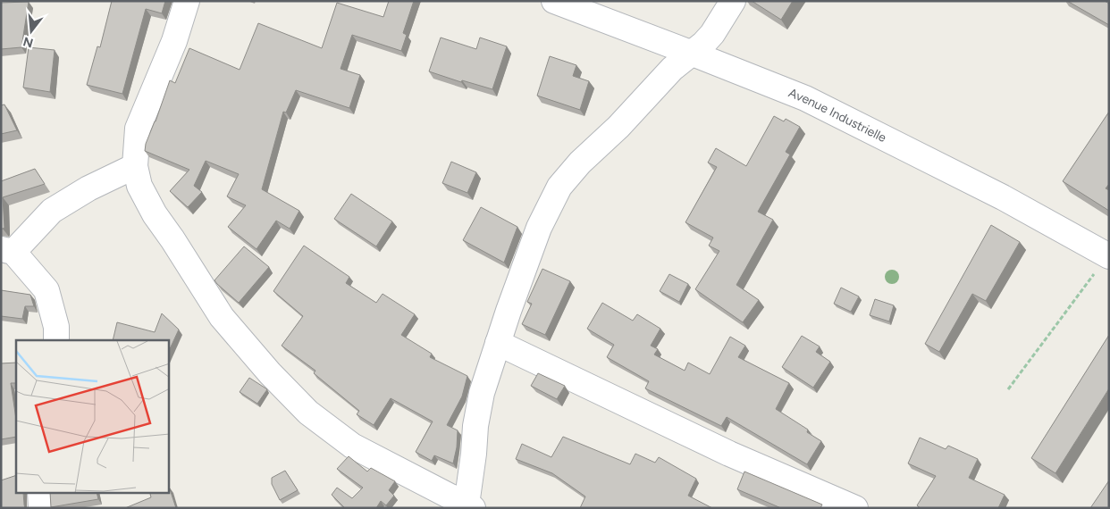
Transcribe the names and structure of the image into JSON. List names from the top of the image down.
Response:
{
  "streets": {
    "street": ["Avenue Industrielle"]
  },
  "north": "bottom"
}
